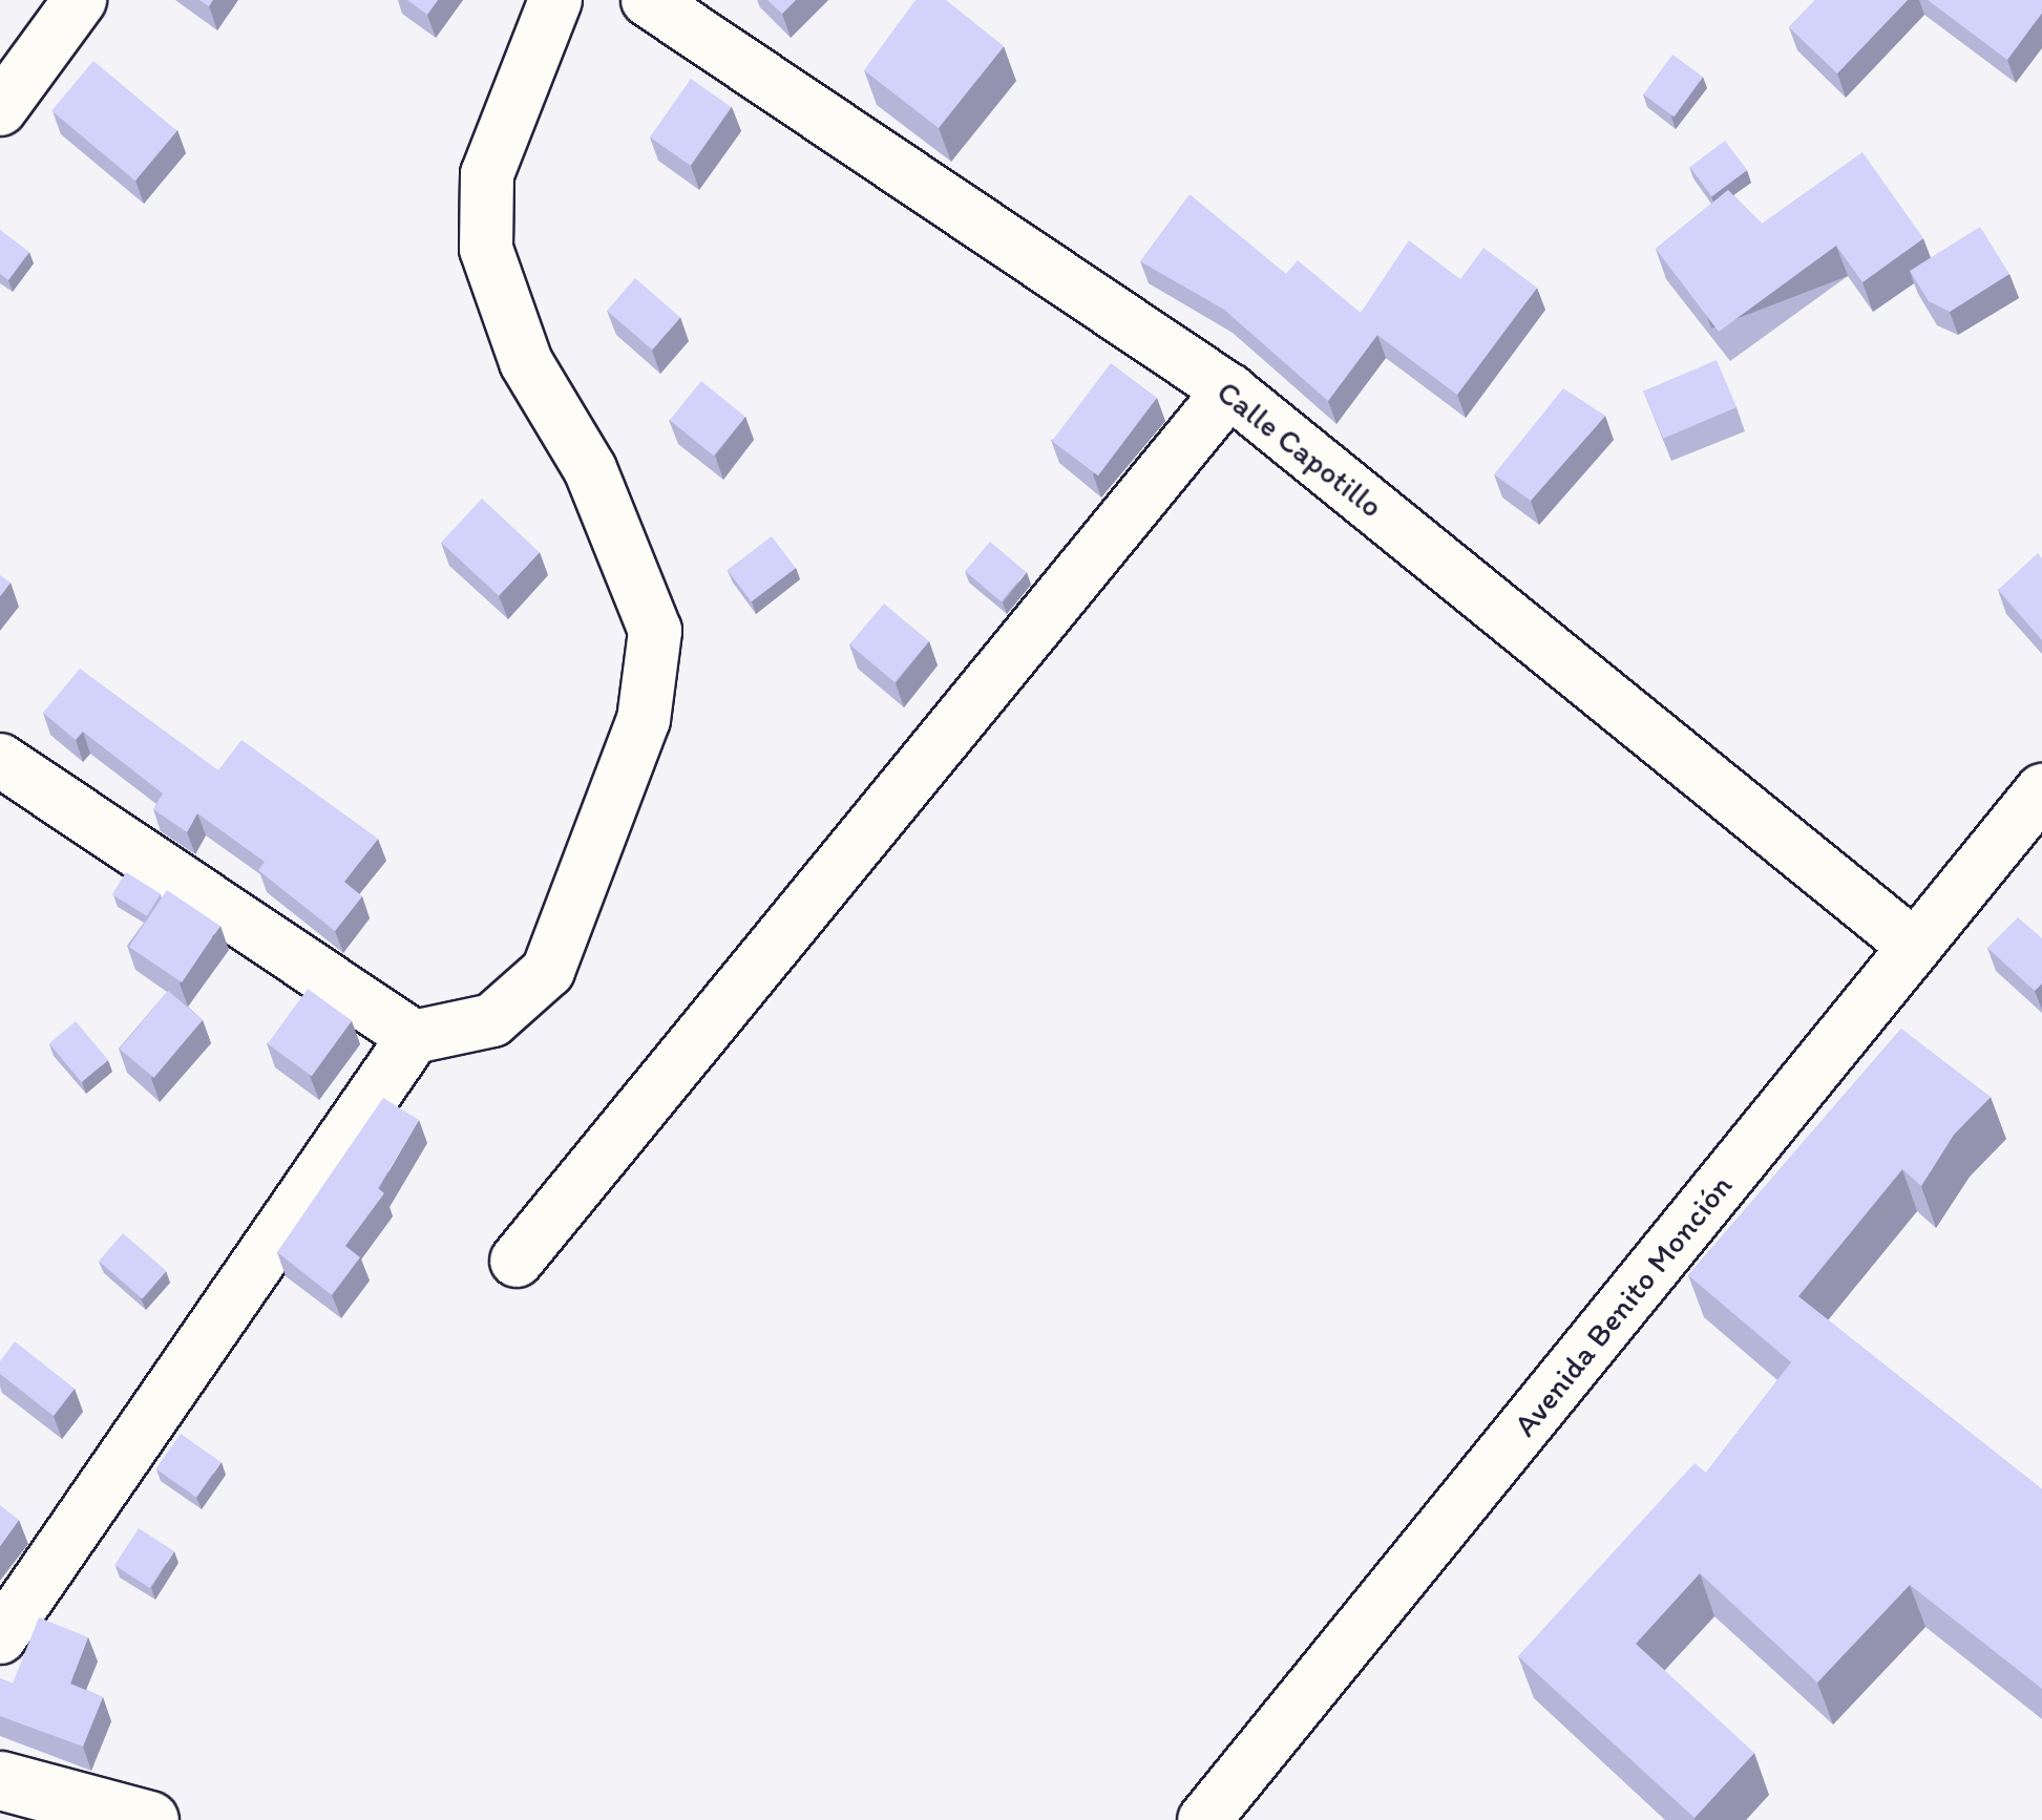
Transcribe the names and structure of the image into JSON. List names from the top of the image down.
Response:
{
  "streets": {
    "street": ["Calle Capotillo", "Avenida Benito Monción"]
  },
  "crossings": [
    ["Calle Capotillo", "Avenida Benito Monción"]
  ]
}
